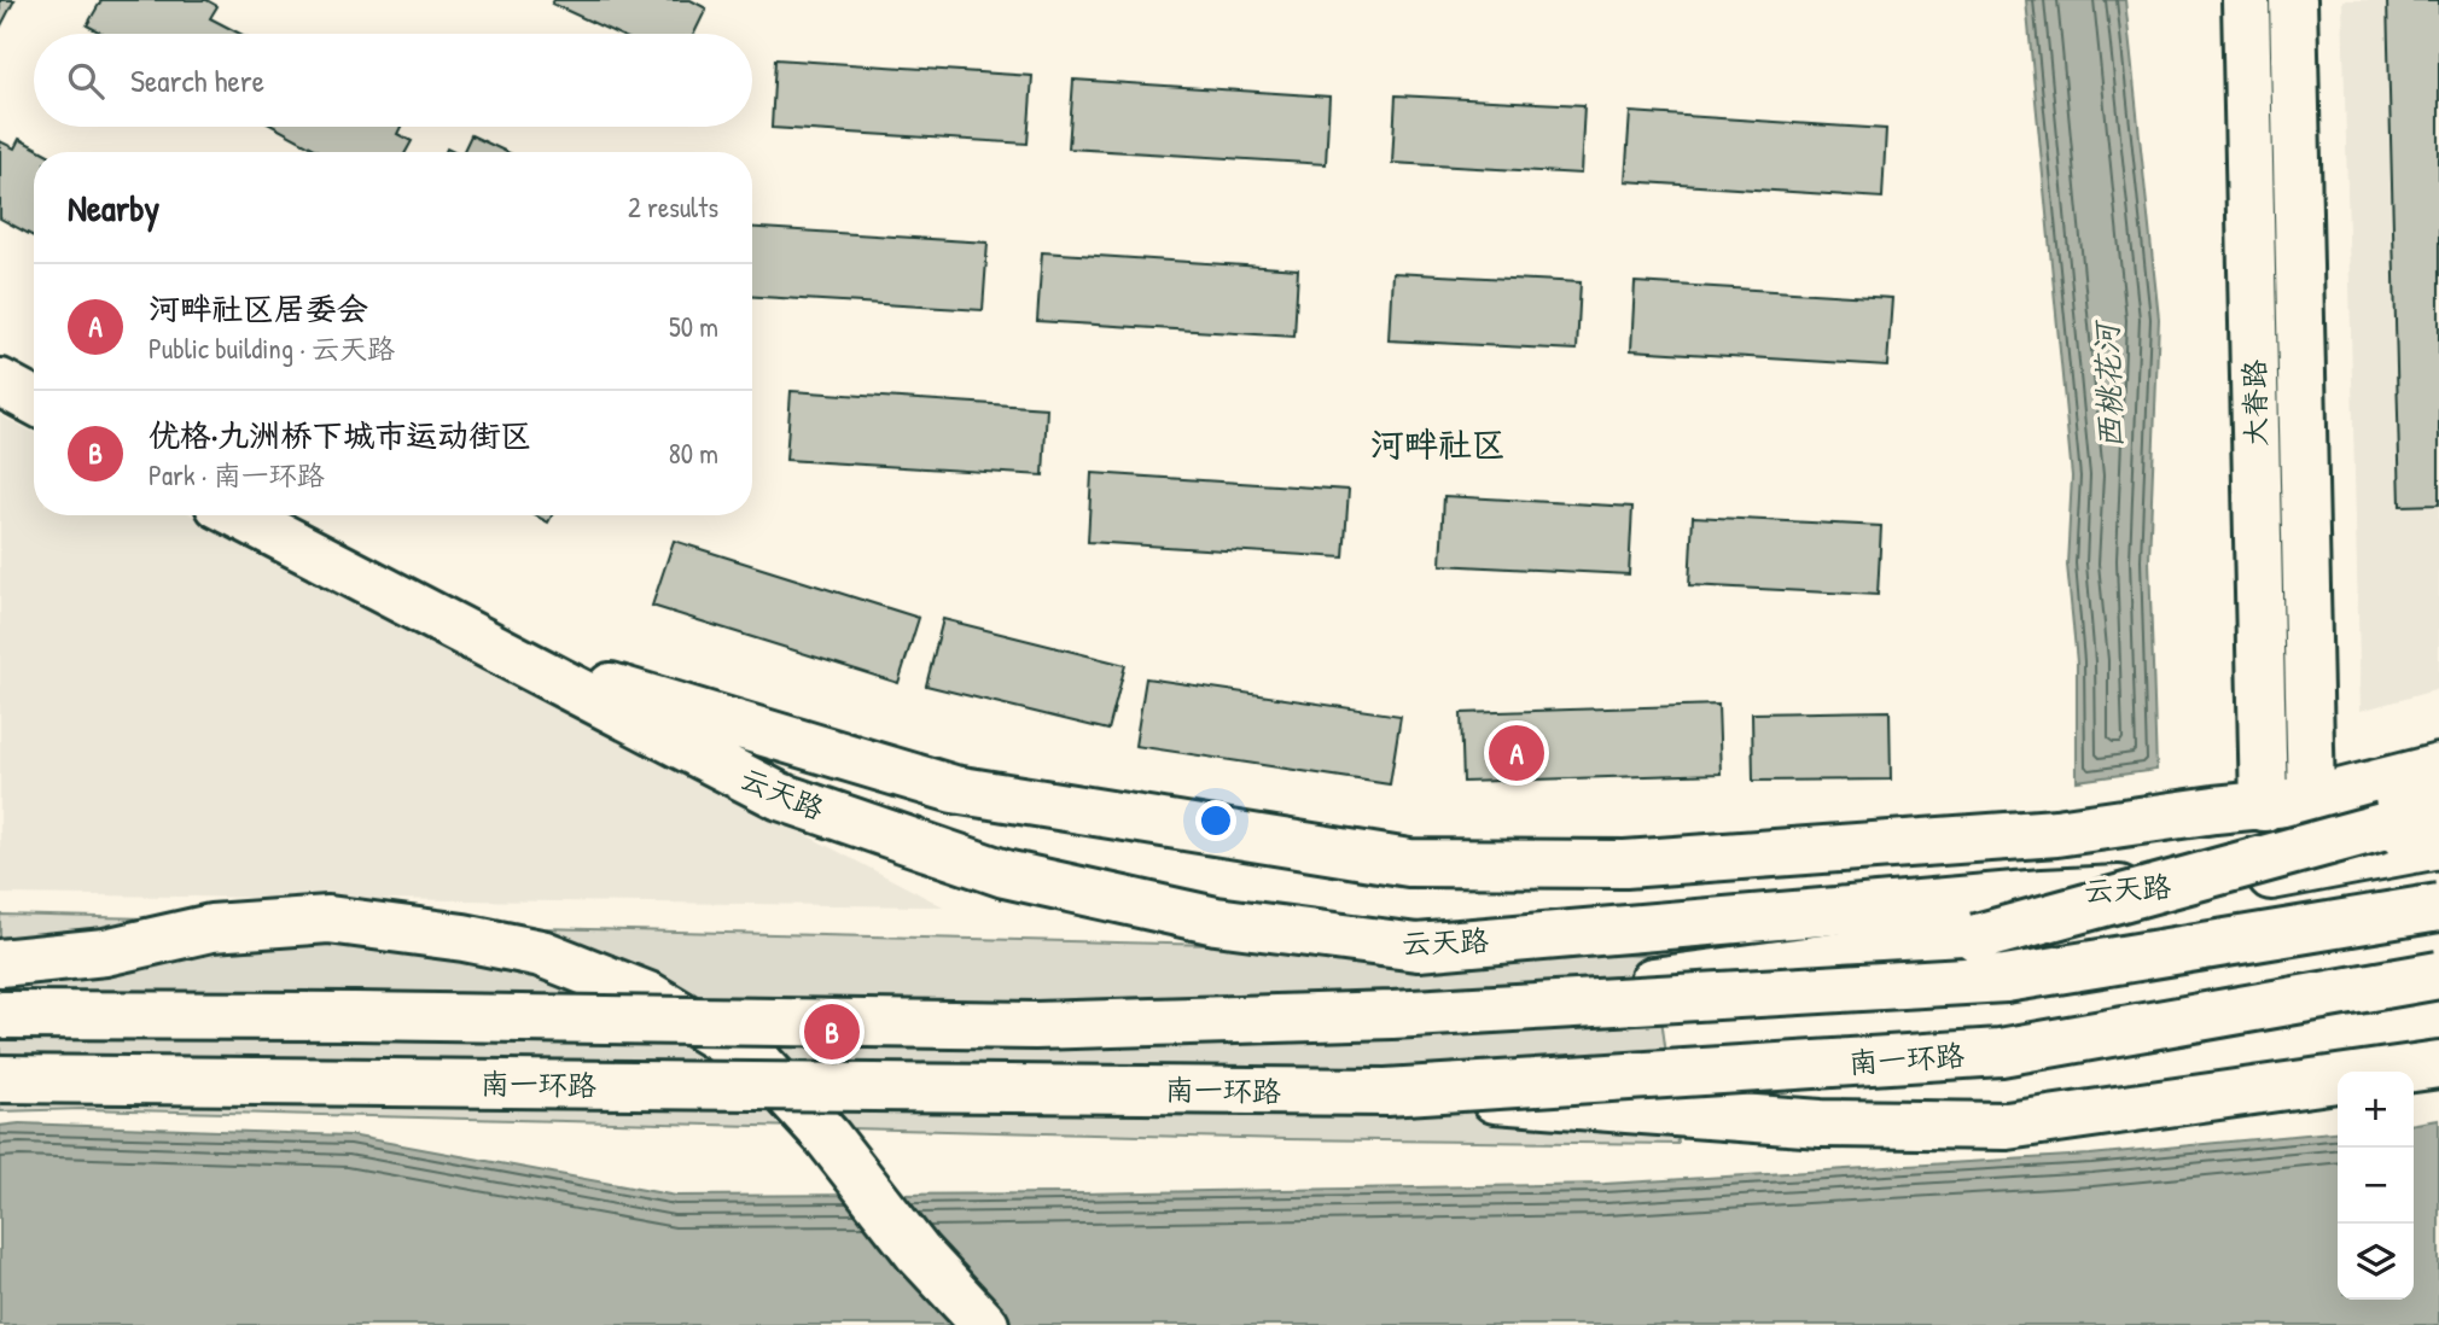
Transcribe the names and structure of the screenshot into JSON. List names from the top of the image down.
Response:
{
  "streets": {
    "main road": ["大脊路", "云天路", "南一环路"]
  },
  "crossings": [
    ["大脊路", "云天路"]
  ],
  "districts": ["河畔社区"],
  "water": ["西桃花河"],
  "page": {
    "search": "Search here",
    "heading": ["Nearby", "2 results"],
    "list": [
      {
        "mark": "A",
        "name": "河畔社区居委会",
        "note": "Public building · 云天路",
        "value": "50 m"
      },
      {
        "mark": "B",
        "name": "优格·九洲桥下城市运动街区",
        "note": "Park · 南一环路",
        "value": "80 m"
      }
    ],
    "pins": ["A", "B"],
    "map_buttons": ["+", "−"]
  }
}
